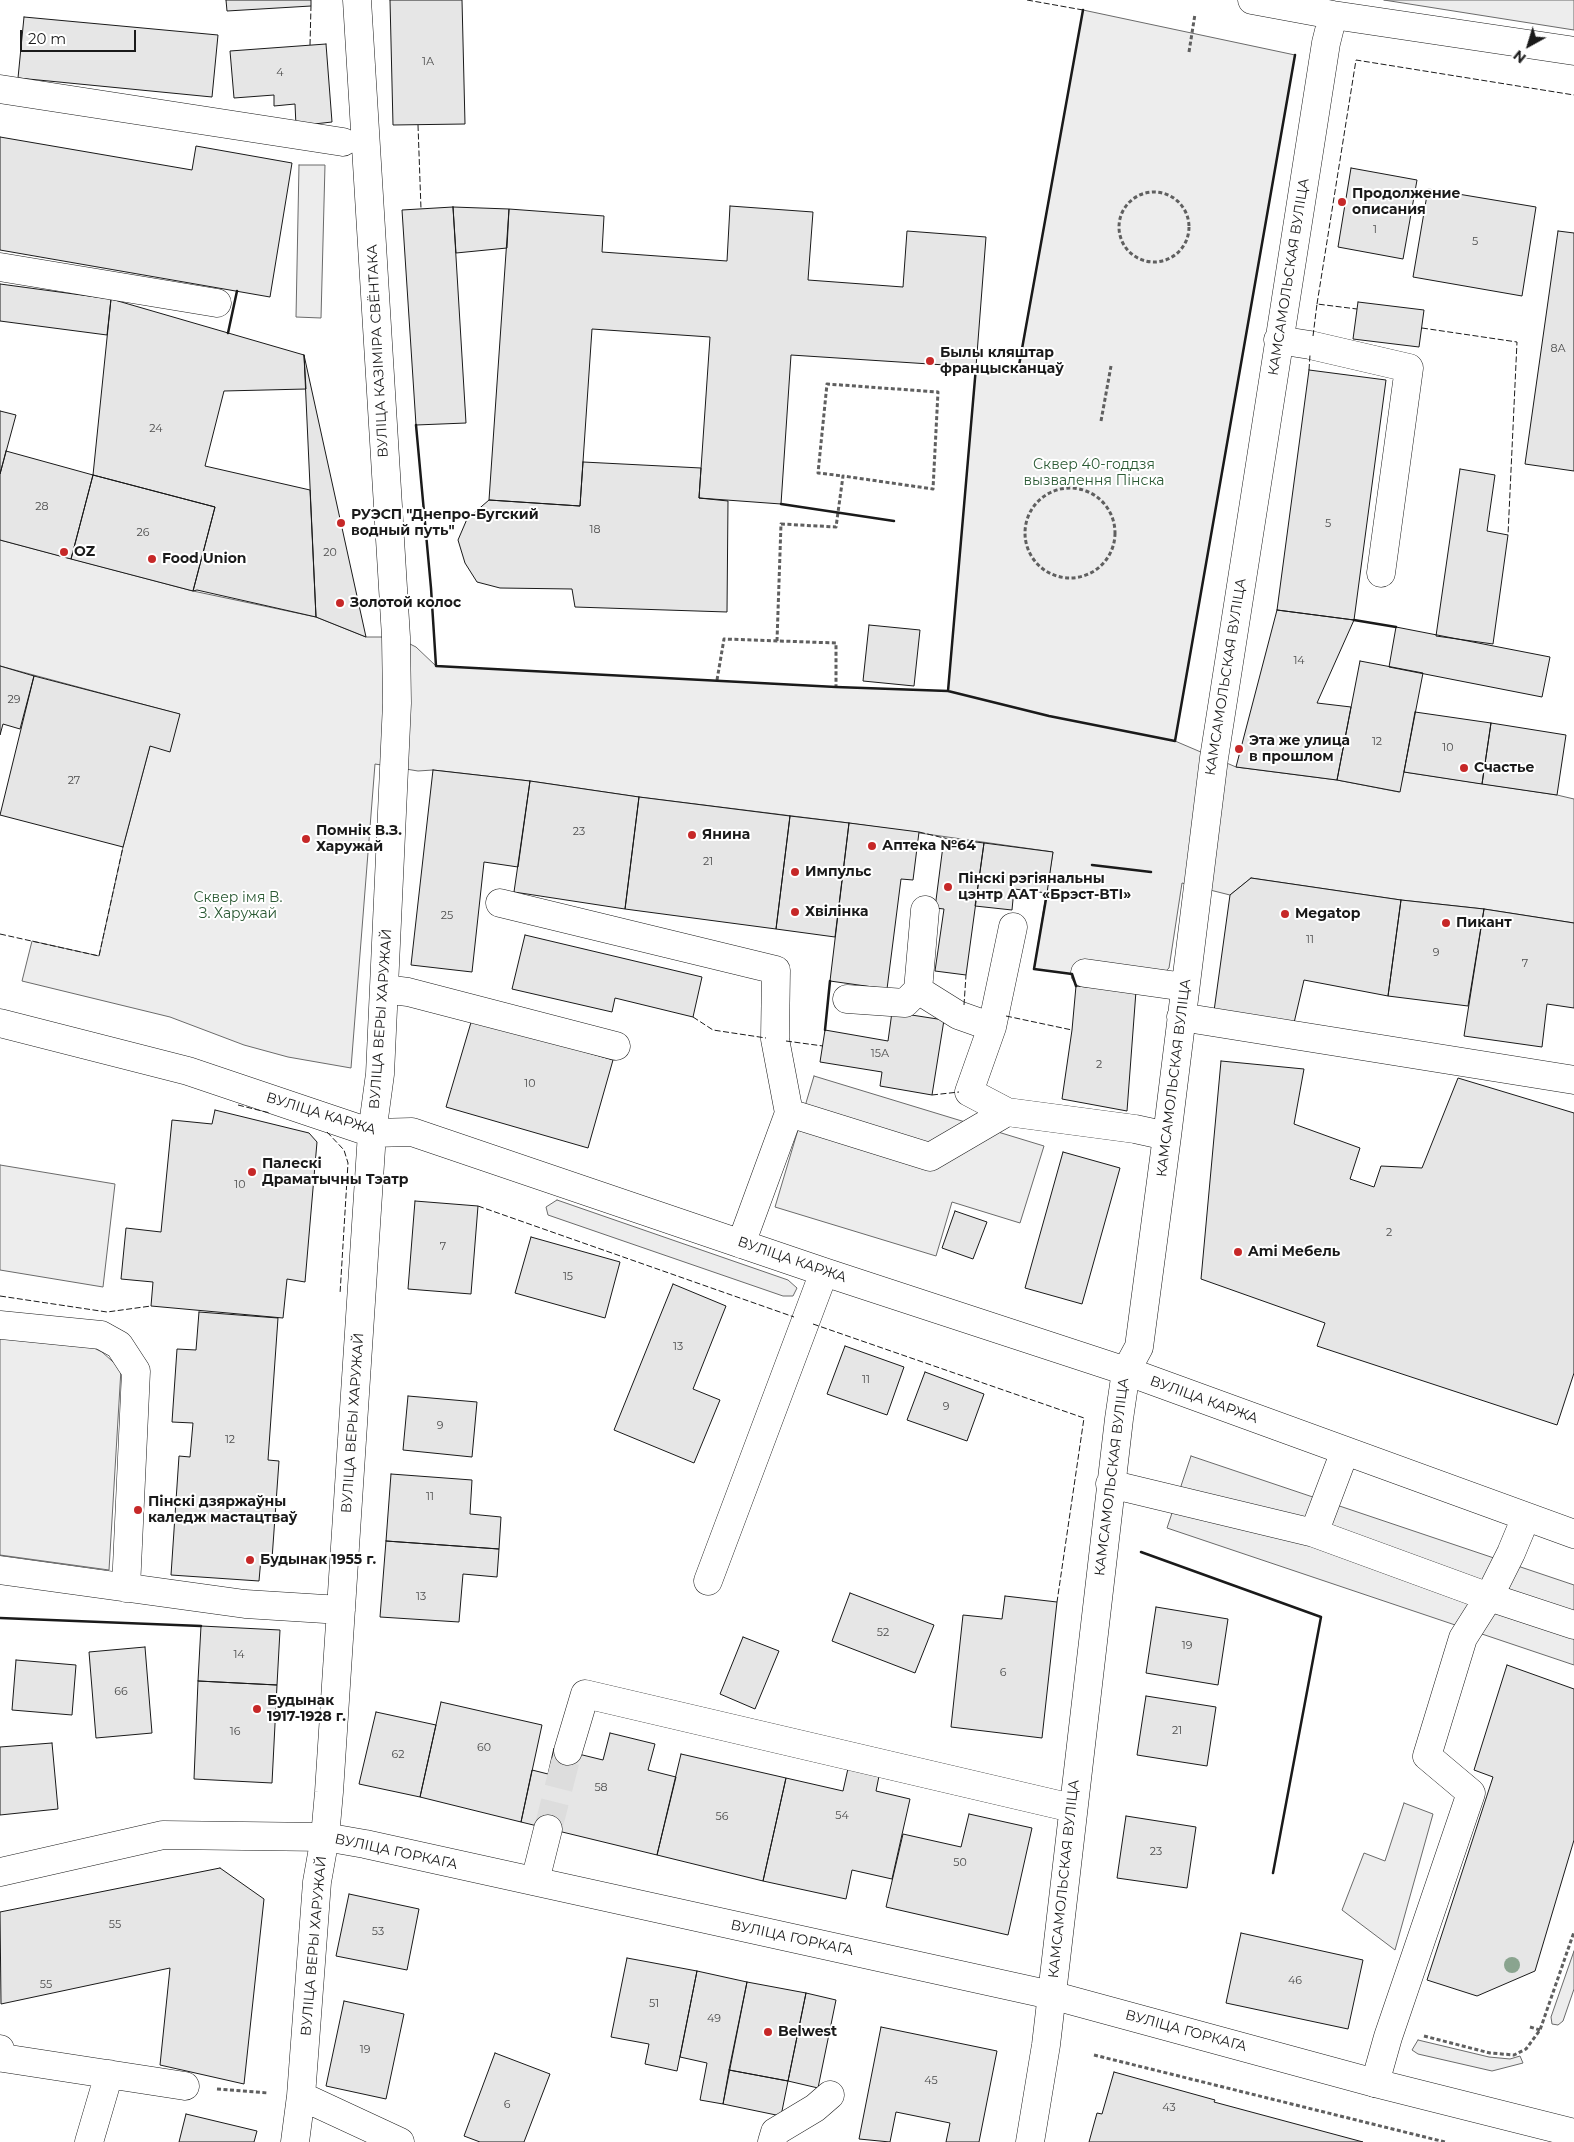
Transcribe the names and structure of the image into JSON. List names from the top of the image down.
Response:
{
  "streets": {
    "street": [
      "КАМСАМОЛЬСКАЯ ВУЛІЦА",
      "ВУЛІЦА КАЗІМІРА СВЁНТАКА",
      "ВУЛІЦА ВЕРЫ ХАРУЖАЙ",
      "ВУЛІЦА КАРЖА",
      "ВУЛІЦА ГОРКАГА"
    ]
  },
  "crossings": [
    ["КАМСАМОЛЬСКАЯ ВУЛІЦА", "ВУЛІЦА КАРЖА"],
    ["КАМСАМОЛЬСКАЯ ВУЛІЦА", "ВУЛІЦА ГОРКАГА"],
    ["ВУЛІЦА КАЗІМІРА СВЁНТАКА", "ВУЛІЦА ВЕРЫ ХАРУЖАЙ"],
    ["ВУЛІЦА ВЕРЫ ХАРУЖАЙ", "ВУЛІЦА КАРЖА"],
    ["ВУЛІЦА ВЕРЫ ХАРУЖАЙ", "ВУЛІЦА ГОРКАГА"]
  ],
  "parks": ["Сквер 40-годдзя вызвалення Пінска", "Сквер імя В. З. Харужай"],
  "places": [
    "Продолжение описания",
    "Былы кляштар францысканцаў",
    "РУЭСП \"Днепро-Бугский водный путь\"",
    "OZ",
    "Food Union",
    "Золотой колос",
    "Эта же улица в прошлом",
    "Счастье",
    "Янина",
    "Помнік В.З. Харужай",
    "Аптека №64",
    "Импульс",
    "Пінскі рэгіянальны цэнтр ААТ «Брэст-ВТІ»",
    "Хвілінка",
    "Megatop",
    "Пикант",
    "Палескі Драматычны Тэатр",
    "Ami Мебель",
    "Пінскі дзяржаўны каледж мастацтваў",
    "Будынак 1955 г.",
    "Будынак 1917-1928 г.",
    "Belwest"
  ],
  "house_numbers": [
    "1А",
    "4",
    "1",
    "5",
    "8А",
    "24",
    "28",
    "5",
    "18",
    "26",
    "20",
    "14",
    "29",
    "12",
    "10",
    "27",
    "23",
    "21",
    "25",
    "11",
    "9",
    "7",
    "15А",
    "2",
    "10",
    "10",
    "2",
    "7",
    "15",
    "13",
    "11",
    "9",
    "9",
    "12",
    "11",
    "13",
    "52",
    "19",
    "14",
    "6",
    "66",
    "21",
    "16",
    "60",
    "62",
    "58",
    "54",
    "56",
    "23",
    "50",
    "55",
    "53",
    "46",
    "55",
    "51",
    "49",
    "19",
    "45",
    "6",
    "43"
  ],
  "scale_bar": "20 m",
  "north": "bottom left"
}
